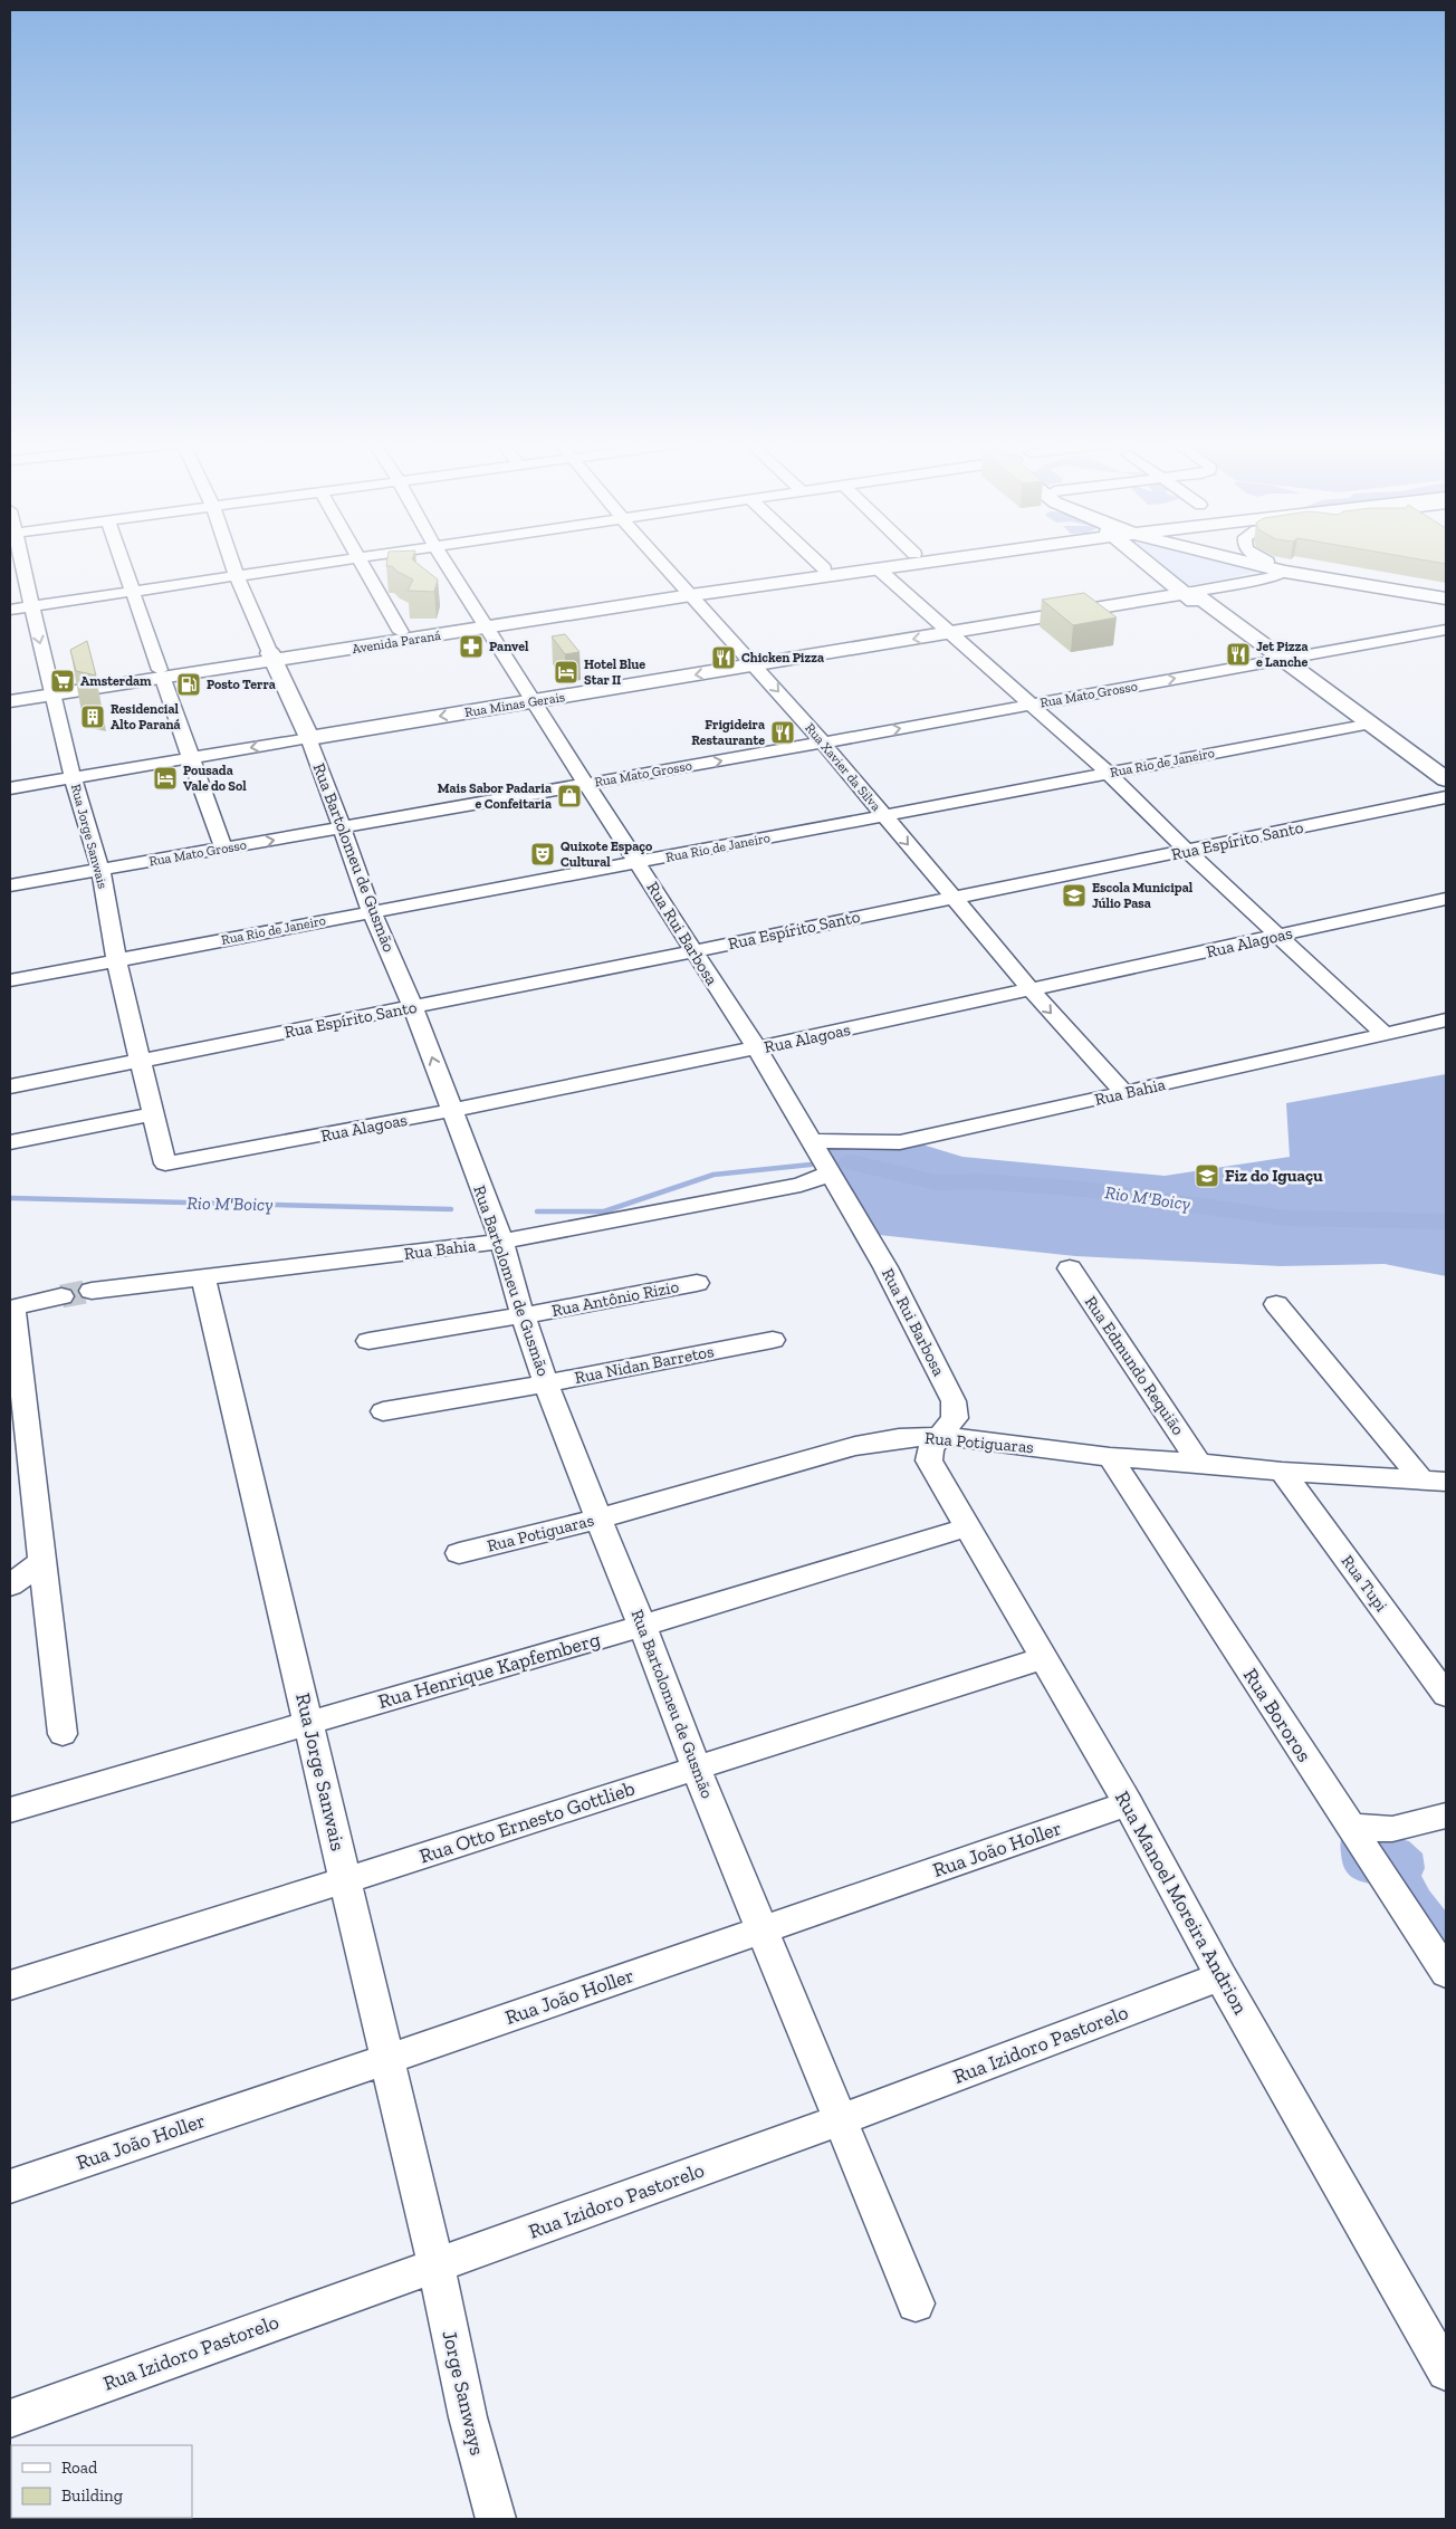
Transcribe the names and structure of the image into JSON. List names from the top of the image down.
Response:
{
  "streets": {
    "main road": ["Avenida Paraná", "Rua Minas Gerais", "Rua Bartolomeu de Gusmão"],
    "street": [
      "Rua Mato Grosso",
      "Rua Rio de Janeiro",
      "Rua Xavier da Silva",
      "Rua Jorge Sanwais",
      "Rua Espírito Santo",
      "Rua Rui Barbosa",
      "Rua Alagoas",
      "Rua Bahia",
      "Rua Antônio Rizio",
      "Rua Nidan Barretos",
      "Rua Edmundo Requião",
      "Rua Potiguaras",
      "Rua Tupi",
      "Rua Henrique Kapfemberg",
      "Rua Bororos",
      "Rua Otto Ernesto Gottlieb",
      "Rua João Holler",
      "Rua Manoel Moreira Andrion",
      "Rua Izidoro Pastorelo",
      "Jorge Sanways"
    ]
  },
  "crossings": [
    ["Avenida Paraná", "Rua Xavier da Silva"],
    ["Avenida Paraná", "Rua Jorge Sanwais"],
    ["Avenida Paraná", "Rua Bartolomeu de Gusmão"],
    ["Avenida Paraná", "Rua Rui Barbosa"],
    ["Rua Mato Grosso", "Rua Xavier da Silva"],
    ["Rua Mato Grosso", "Rua Jorge Sanwais"],
    ["Rua Mato Grosso", "Rua Bartolomeu de Gusmão"],
    ["Rua Mato Grosso", "Rua Rui Barbosa"],
    ["Rua Minas Gerais", "Rua Xavier da Silva"],
    ["Rua Minas Gerais", "Rua Jorge Sanwais"],
    ["Rua Minas Gerais", "Rua Bartolomeu de Gusmão"],
    ["Rua Minas Gerais", "Rua Rui Barbosa"],
    ["Rua Rio de Janeiro", "Rua Xavier da Silva"],
    ["Rua Rio de Janeiro", "Rua Jorge Sanwais"],
    ["Rua Rio de Janeiro", "Rua Bartolomeu de Gusmão"],
    ["Rua Rio de Janeiro", "Rua Rui Barbosa"],
    ["Rua Xavier da Silva", "Rua Espírito Santo"],
    ["Rua Xavier da Silva", "Rua Alagoas"],
    ["Rua Xavier da Silva", "Rua Bahia"],
    ["Rua Jorge Sanwais", "Rua Espírito Santo"],
    ["Rua Jorge Sanwais", "Rua Alagoas"],
    ["Rua Jorge Sanwais", "Rua Bahia"],
    ["Rua Jorge Sanwais", "Rua Henrique Kapfemberg"],
    ["Rua Jorge Sanwais", "Rua Otto Ernesto Gottlieb"],
    ["Rua Jorge Sanwais", "Rua João Holler"],
    ["Rua Jorge Sanwais", "Rua Izidoro Pastorelo"],
    ["Rua Jorge Sanwais", "Jorge Sanways"],
    ["Rua Espírito Santo", "Rua Bartolomeu de Gusmão"],
    ["Rua Espírito Santo", "Rua Rui Barbosa"],
    ["Rua Bartolomeu de Gusmão", "Rua Alagoas"],
    ["Rua Bartolomeu de Gusmão", "Rua Bahia"],
    ["Rua Bartolomeu de Gusmão", "Rua Antônio Rizio"],
    ["Rua Bartolomeu de Gusmão", "Rua Nidan Barretos"],
    ["Rua Bartolomeu de Gusmão", "Rua Potiguaras"],
    ["Rua Bartolomeu de Gusmão", "Rua Henrique Kapfemberg"],
    ["Rua Bartolomeu de Gusmão", "Rua Otto Ernesto Gottlieb"],
    ["Rua Bartolomeu de Gusmão", "Rua João Holler"],
    ["Rua Bartolomeu de Gusmão", "Rua Izidoro Pastorelo"],
    ["Rua Rui Barbosa", "Rua Alagoas"],
    ["Rua Rui Barbosa", "Rua Bahia"],
    ["Rua Rui Barbosa", "Rua Potiguaras"],
    ["Rua Rui Barbosa", "Rua Manoel Moreira Andrion"],
    ["Rua Edmundo Requião", "Rua Potiguaras"],
    ["Rua Potiguaras", "Rua Tupi"],
    ["Rua Potiguaras", "Rua Bororos"],
    ["Rua Potiguaras", "Rua Manoel Moreira Andrion"],
    ["Rua Henrique Kapfemberg", "Rua Manoel Moreira Andrion"],
    ["Rua Otto Ernesto Gottlieb", "Rua Manoel Moreira Andrion"],
    ["Rua João Holler", "Rua Manoel Moreira Andrion"],
    ["Rua Manoel Moreira Andrion", "Rua Izidoro Pastorelo"],
    ["Rua Izidoro Pastorelo", "Jorge Sanways"]
  ],
  "one_way": ["Rua Mato Grosso", "Rua Minas Gerais"],
  "water": ["Rio M'Boicy"],
  "places": {
    "pharmacy": ["Panvel"],
    "restaurant": ["Jet Pizza e Lanche", "Chicken Pizza", "Frigideira Restaurante"],
    "hotel": ["Hotel Blue Star II", "Pousada Vale do Sol"],
    "supermarket": ["Amsterdam"],
    "fuel station": ["Posto Terra"],
    "building": ["Residencial Alto Paraná"],
    "shop": ["Mais Sabor Padaria e Confeitaria"],
    "theatre": ["Quixote Espaço Cultural"],
    "school or university": ["Escola Municipal Júlio Pasa", "Fiz do Iguaçu"]
  },
  "legend": ["Road", "Building"]
}
